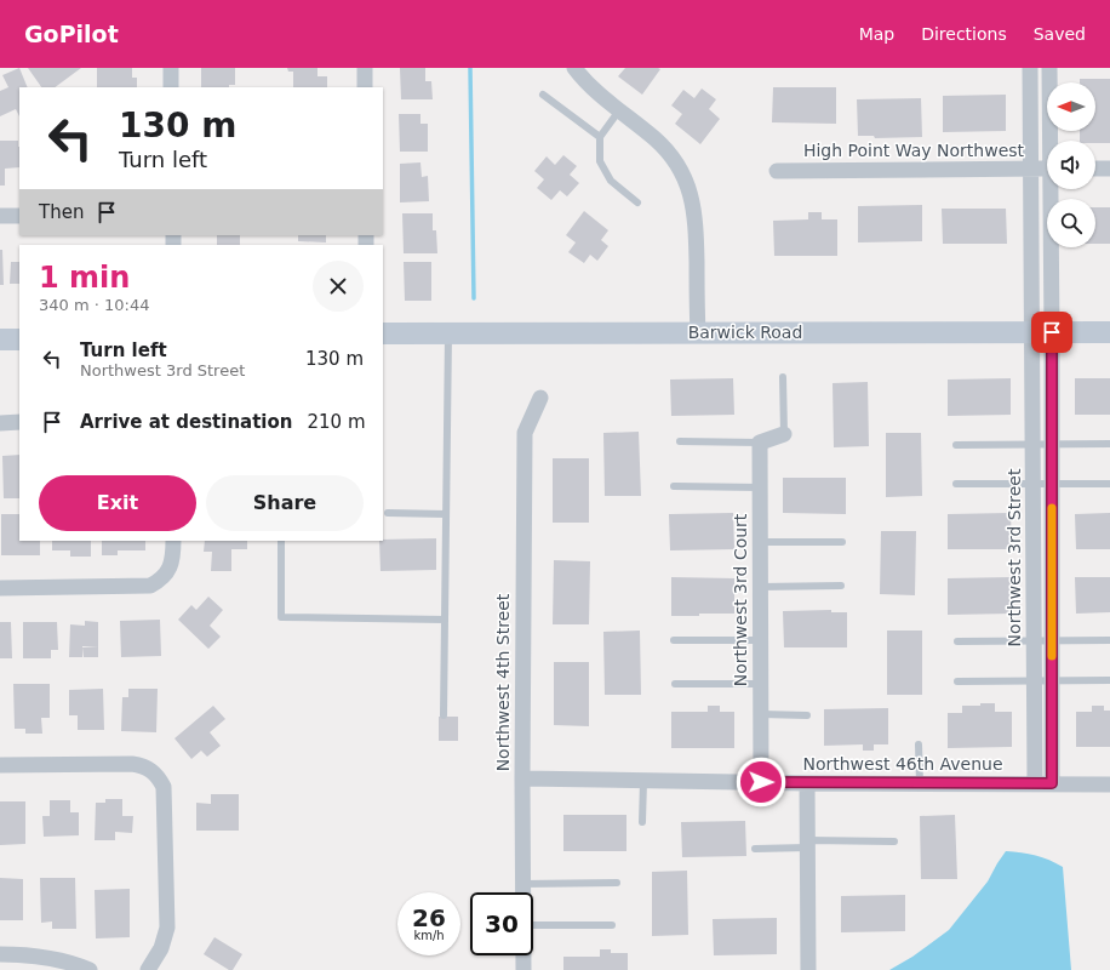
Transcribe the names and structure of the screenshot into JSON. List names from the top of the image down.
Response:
{
  "streets": {
    "street": [
      "High Point Way Northwest",
      "Barwick Road",
      "Northwest 3rd Street",
      "Northwest 3rd Court",
      "Northwest 4th Street",
      "Northwest 46th Avenue"
    ]
  },
  "crossings": [
    ["Barwick Road", "Northwest 3rd Street"],
    ["Northwest 3rd Street", "Northwest 46th Avenue"],
    ["Northwest 3rd Court", "Northwest 46th Avenue"],
    ["Northwest 4th Street", "Northwest 46th Avenue"]
  ],
  "north": "left",
  "page": {
    "header": "GoPilot",
    "nav": ["Map", "Directions", "Saved"],
    "turn": ["130 m", "Turn left"],
    "then": "Then",
    "heading": ["1 min", "340 m · 10:44"],
    "list": [
      {
        "name": "Turn left",
        "note": "Northwest 3rd Street",
        "value": "130 m"
      },
      {
        "name": "Arrive at destination",
        "value": "210 m"
      }
    ],
    "buttons": ["Exit", "Share"],
    "speed": "26 km/h",
    "limit": "30"
  }
}
